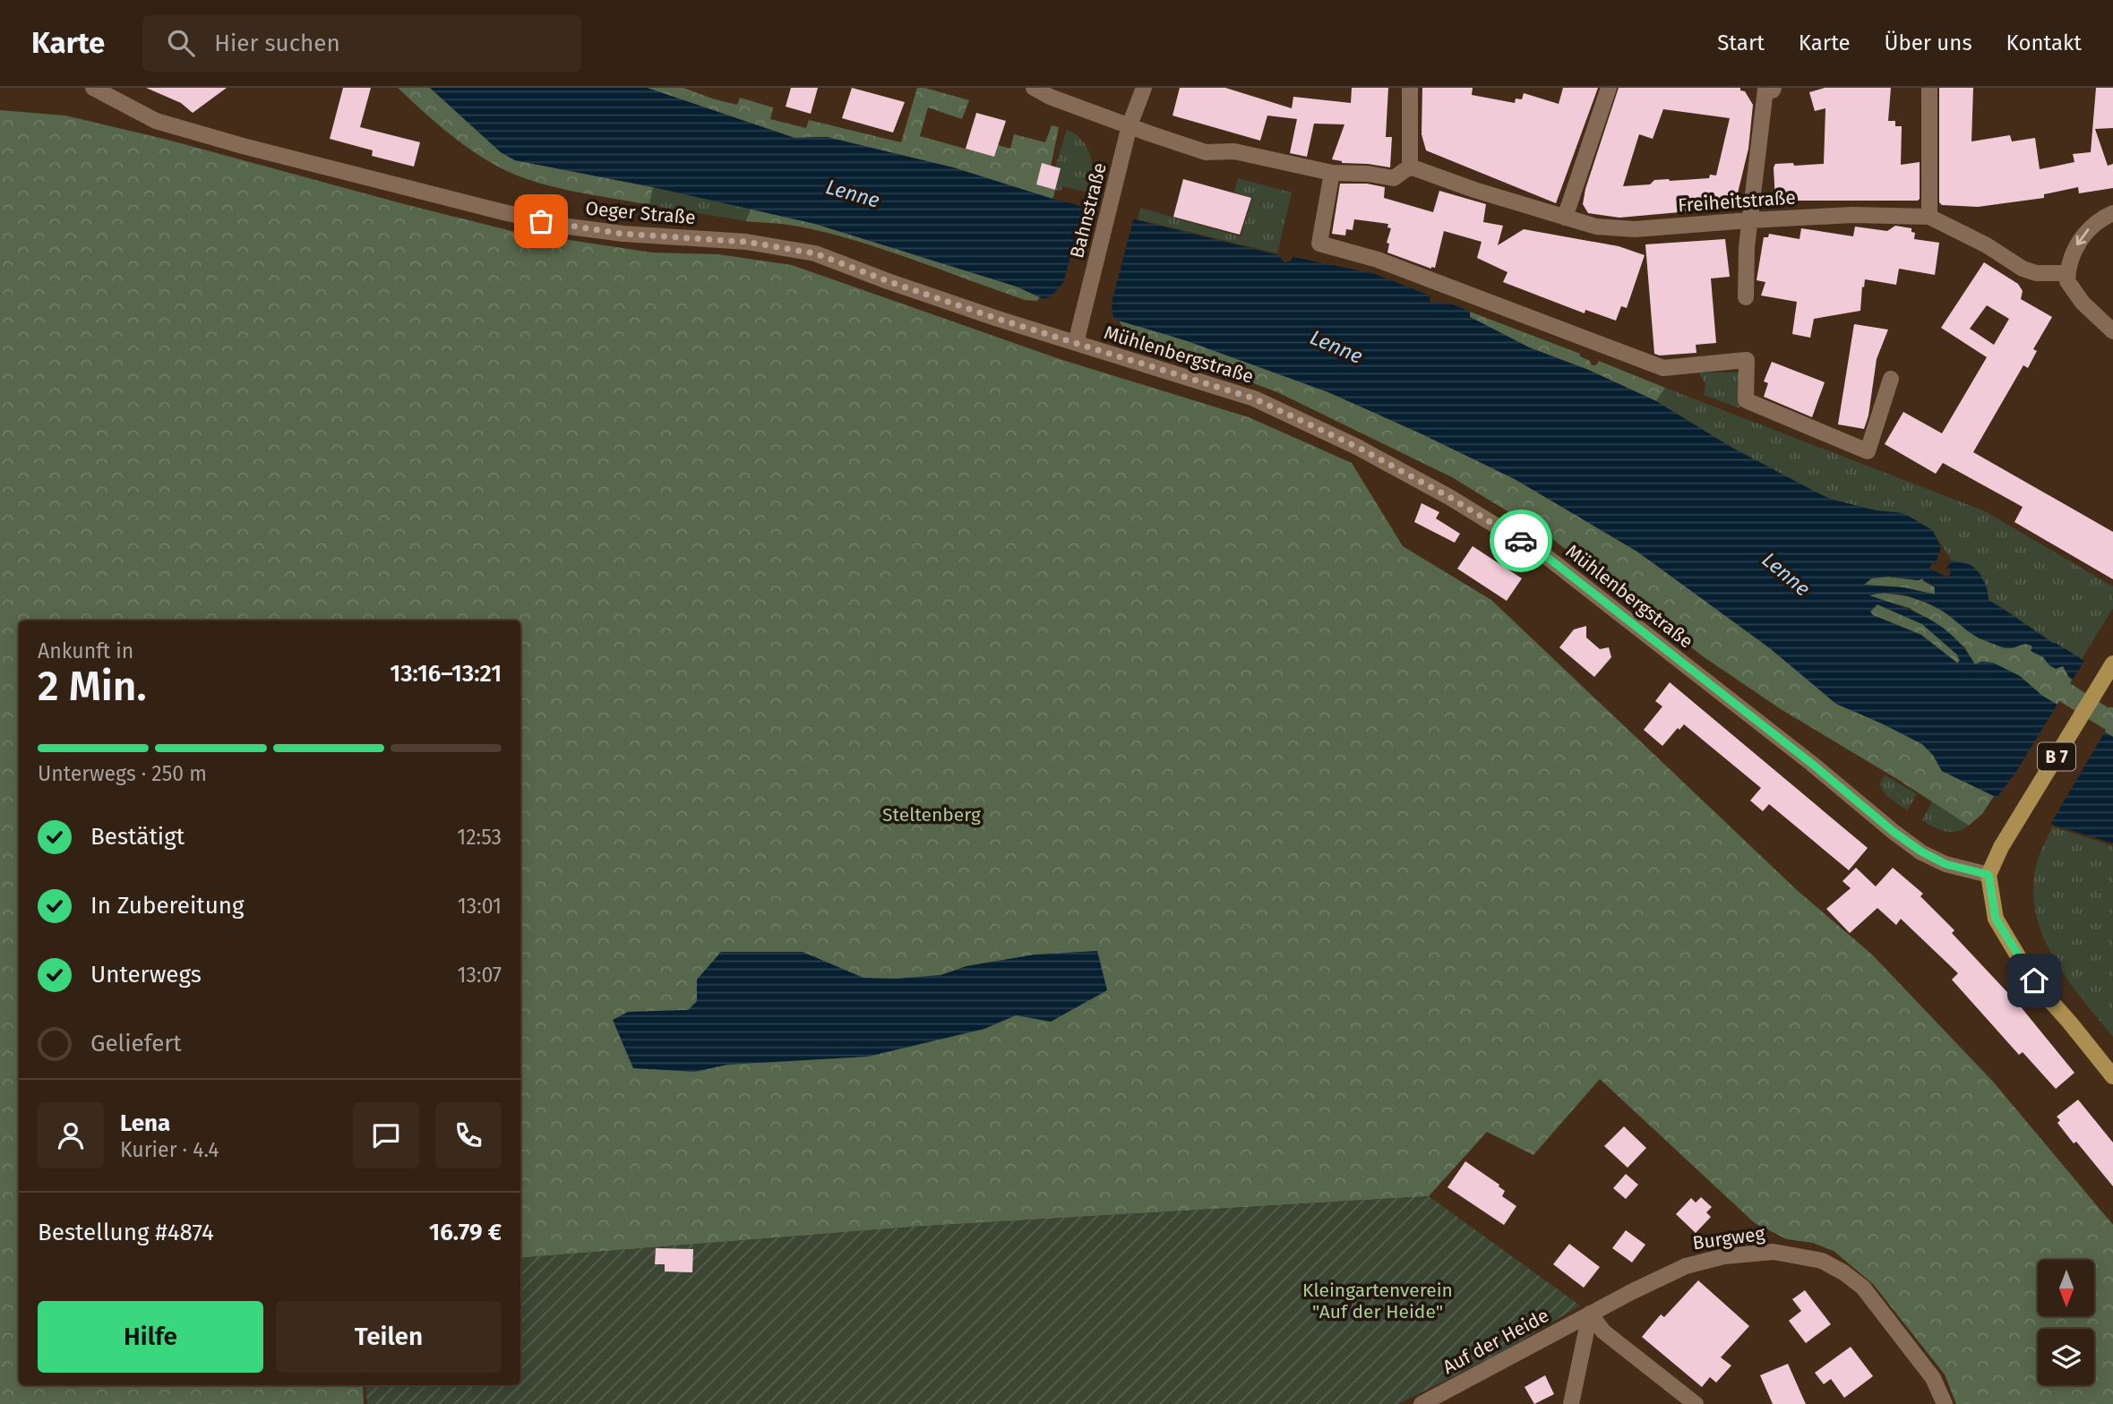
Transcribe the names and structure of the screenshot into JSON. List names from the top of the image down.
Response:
{
  "streets": {
    "main road": ["B 7"],
    "street": [
      "Freiheitstraße",
      "Bahnstraße",
      "Oeger Straße",
      "Mühlenbergstraße",
      "Burgweg",
      "Auf der Heide"
    ]
  },
  "crossings": [
    ["Bahnstraße", "Oeger Straße"],
    ["Bahnstraße", "Mühlenbergstraße"],
    ["Oeger Straße", "Mühlenbergstraße"],
    ["Mühlenbergstraße", "B 7"],
    ["Burgweg", "Auf der Heide"]
  ],
  "water": ["Lenne"],
  "parks": ["Steltenberg", "Kleingartenverein \"Auf der Heide\""],
  "north": "bottom",
  "page": {
    "header": "Karte",
    "search": "Hier suchen",
    "nav": [
      "Start",
      "Karte",
      "Über uns",
      "Kontakt"
    ],
    "heading": ["2 Min.", "Ankunft in", "13:16–13:21"],
    "panel": [
      "Lena",
      "Kurier · 4.4",
      "Bestellung #4874",
      "16.79 €"
    ],
    "bar": "Unterwegs · 250 m",
    "list": [
      ["Bestätigt", "12:53"],
      ["In Zubereitung", "13:01"],
      ["Unterwegs", "13:07"],
      "Geliefert"
    ],
    "buttons": ["Hilfe", "Teilen"]
  }
}
